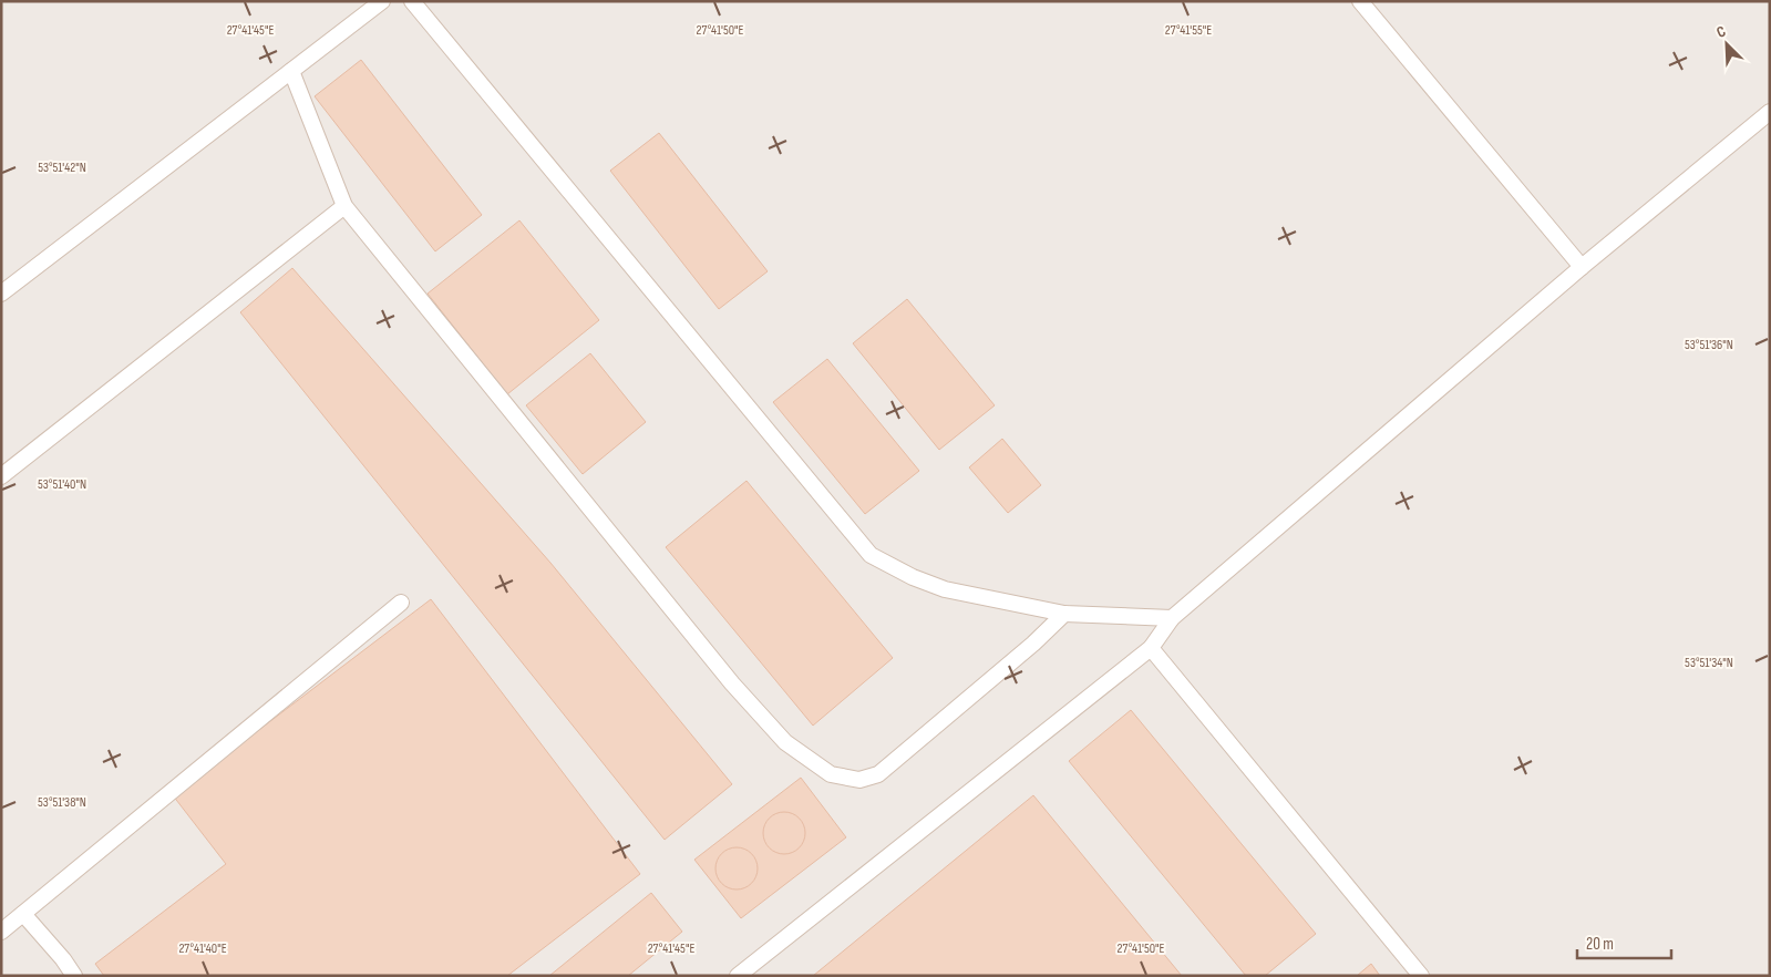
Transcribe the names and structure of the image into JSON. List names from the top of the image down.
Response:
{
  "scale_bar": "20 m",
  "north": "top left",
  "coordinates": [
    "27°41'45\"E",
    "27°41'50\"E",
    "27°41'55\"E",
    "53°51'42\"N",
    "53°51'36\"N",
    "53°51'40\"N",
    "53°51'34\"N",
    "53°51'38\"N",
    "27°41'40\"E"
  ]
}
